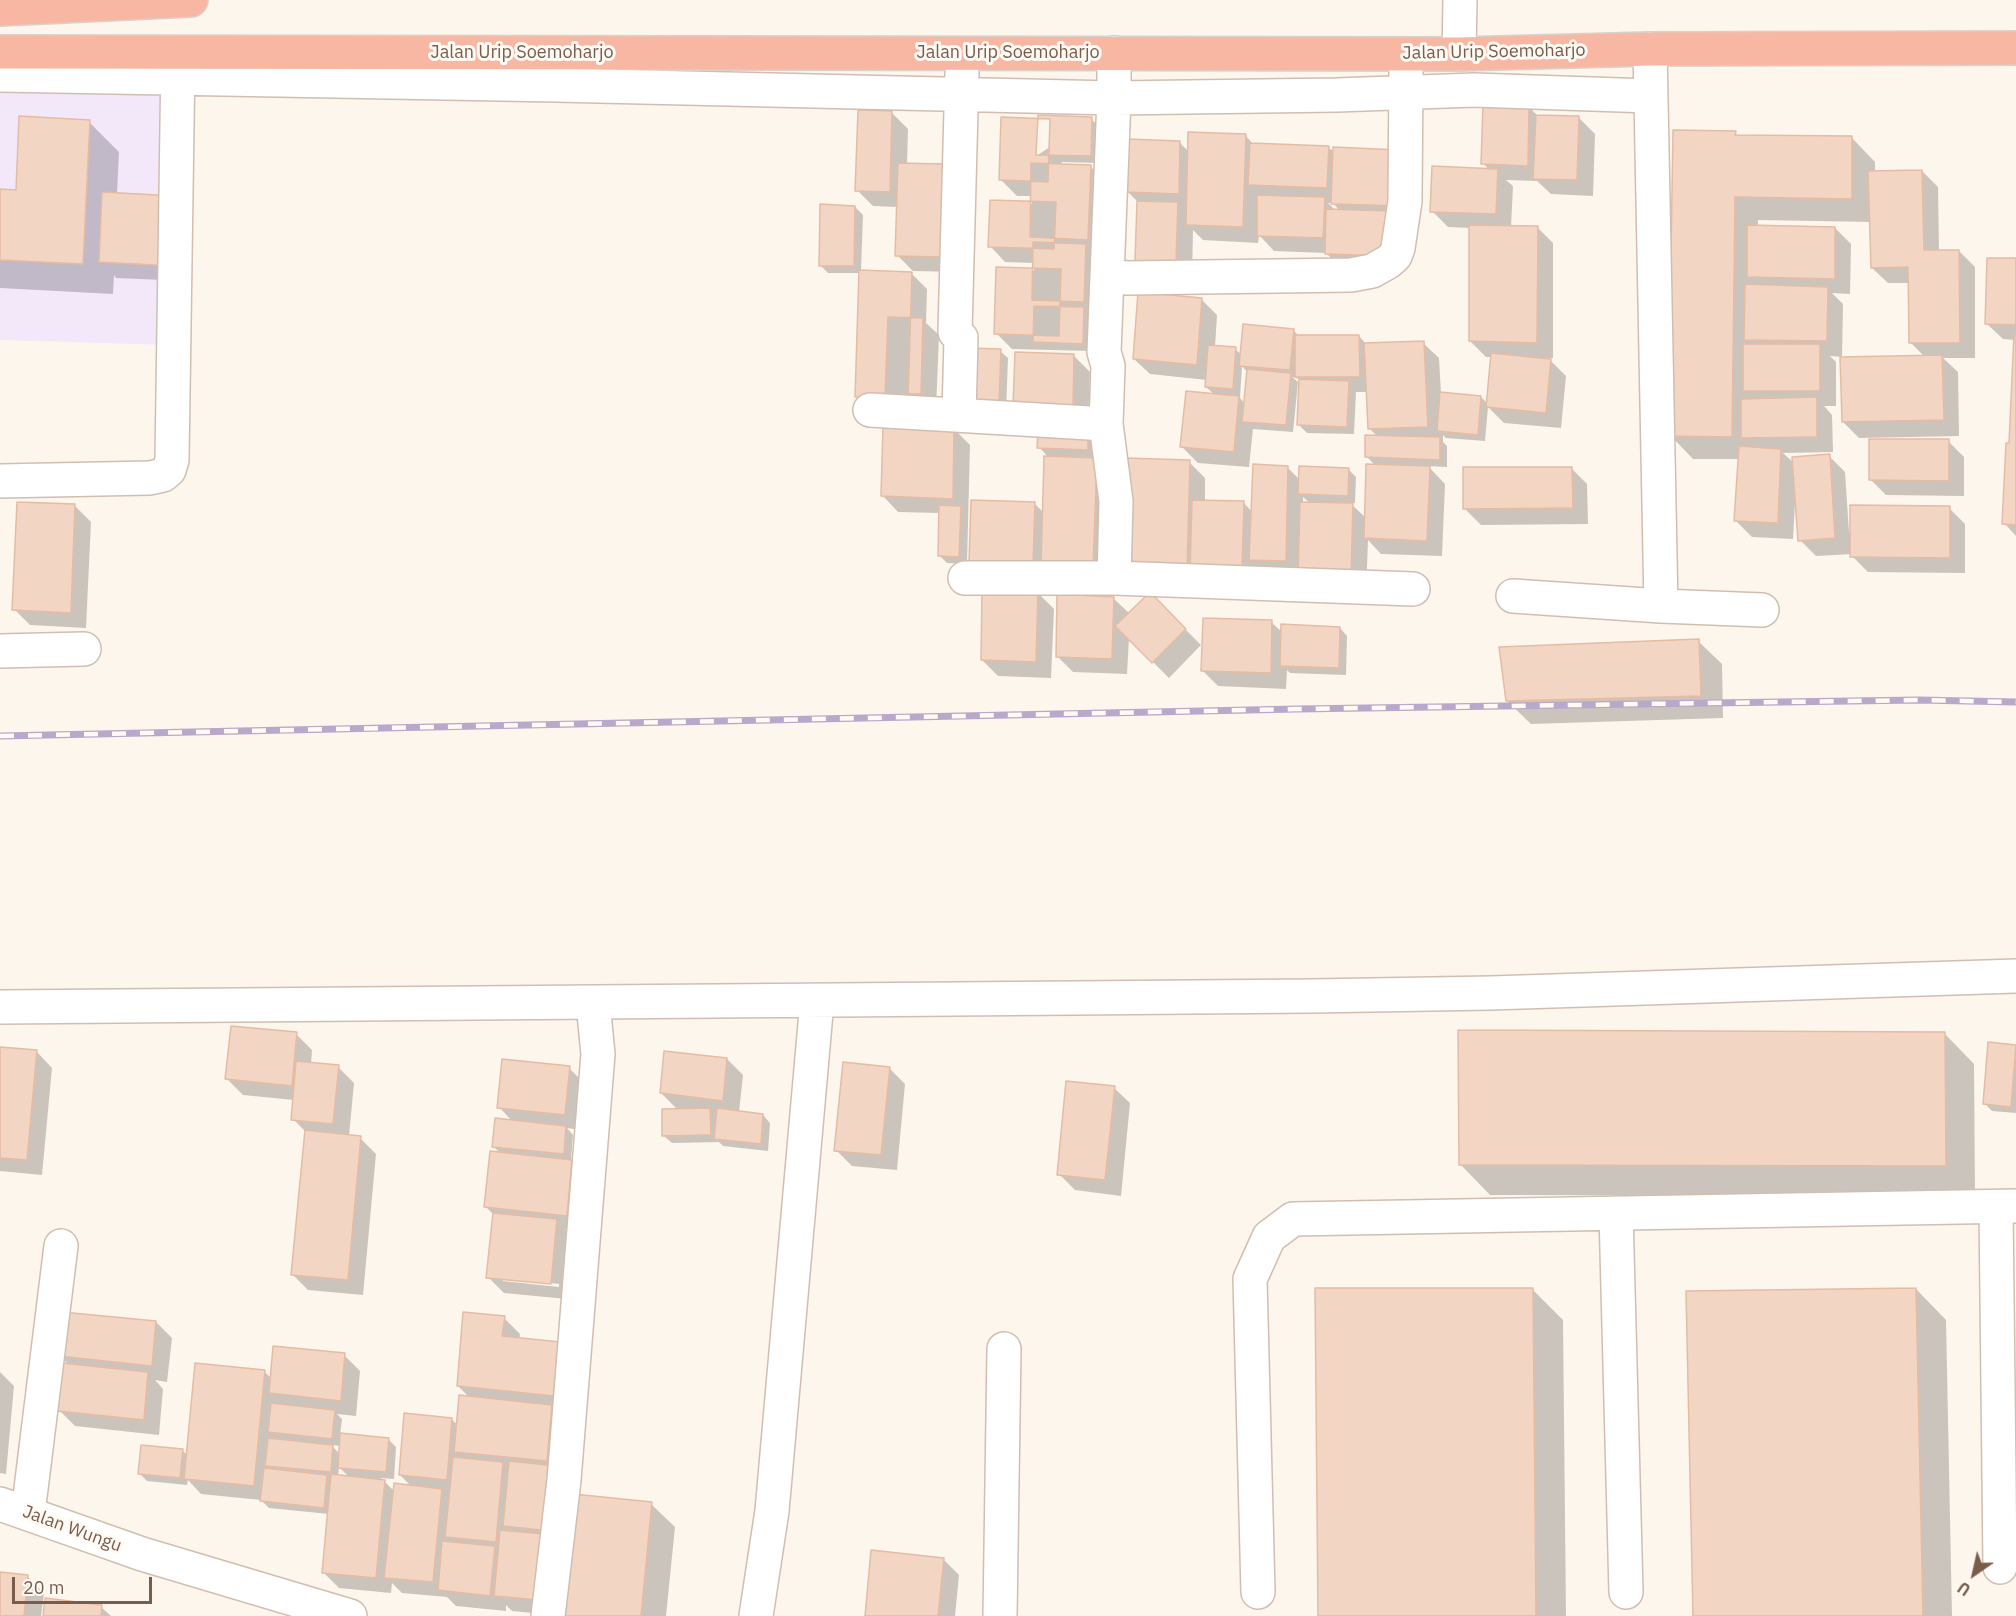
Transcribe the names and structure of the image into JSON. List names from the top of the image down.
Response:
{
  "streets": {
    "highway": ["Jalan Urip Soemoharjo"],
    "street": ["Jalan Wungu"]
  },
  "scale_bar": "20 m",
  "north": "bottom left"
}
